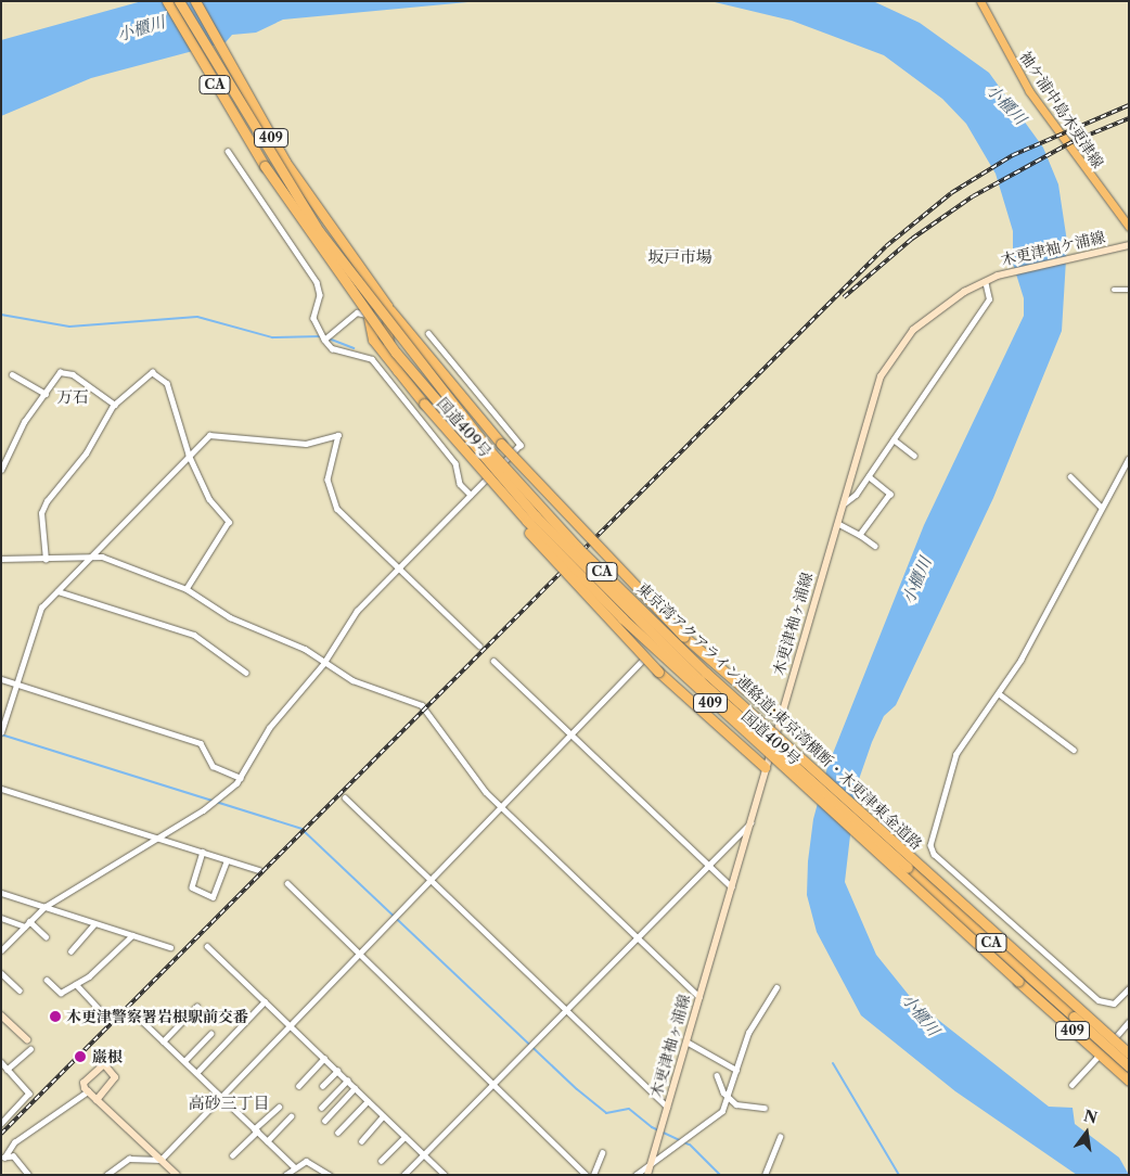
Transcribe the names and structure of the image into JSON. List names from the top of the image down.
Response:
{
  "streets": {
    "highway": [
      "CA",
      "409",
      "国道409号",
      "東京湾アクアライン連絡道;東京湾横断・木更津東金道路"
    ],
    "main road": ["袖ケ浦中島木更津線", "木更津袖ケ浦線", "木更津袖ヶ浦線"]
  },
  "crossings": [
    ["木更津袖ケ浦線", "木更津袖ヶ浦線"]
  ],
  "districts": ["坂戸市場", "万石", "高砂三丁目"],
  "water": ["小櫃川"],
  "places": ["木更津警察署岩根駅前交番", "巌根"],
  "north": "top"
}
